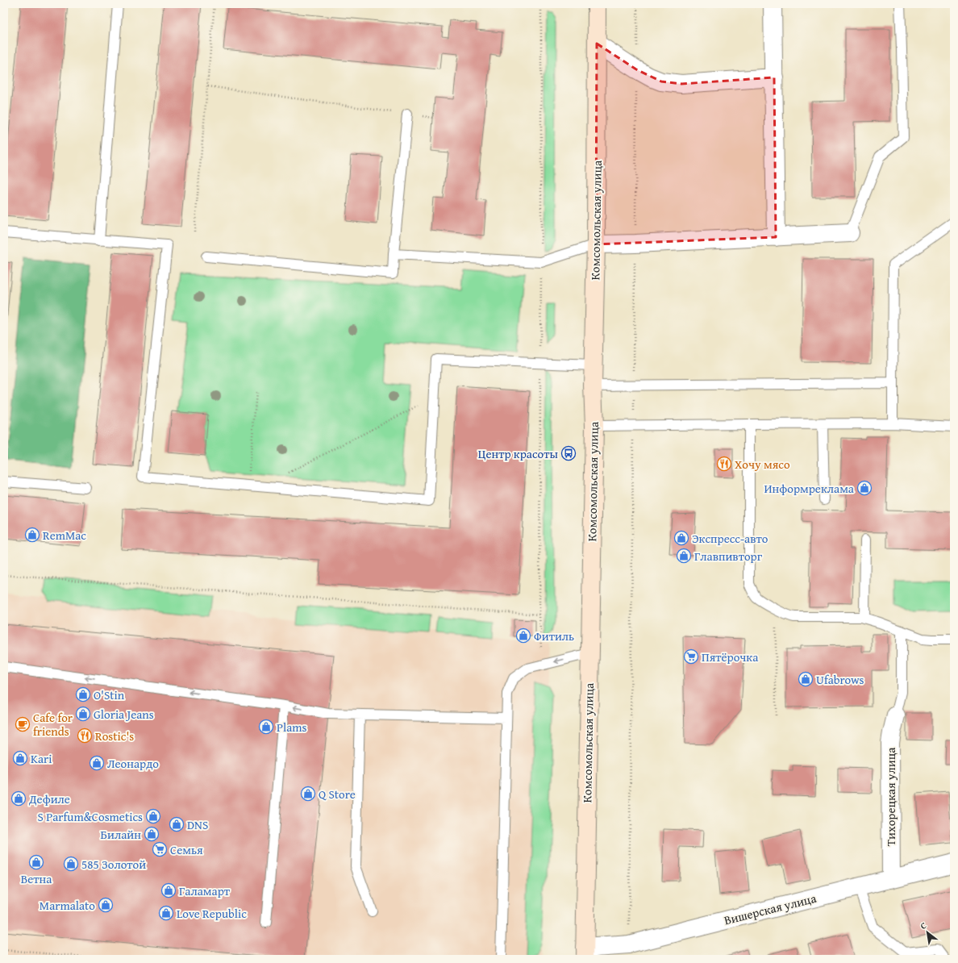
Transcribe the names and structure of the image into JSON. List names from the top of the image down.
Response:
{
  "streets": {
    "main road": ["Комсомольская улица"],
    "street": ["Тихорецкая улица", "Вишерская улица"]
  },
  "crossings": [
    ["Комсомольская улица", "Вишерская улица"],
    ["Тихорецкая улица", "Вишерская улица"]
  ],
  "places": {
    "bus stop": ["Центр красоты"],
    "restaurant": ["Хочу мясо", "Rostic's"],
    "shop": [
      "Информреклама",
      "RemMac",
      "Экспресс-авто",
      "Главпивторг",
      "Фитиль",
      "Ufabrows",
      "O'Stin",
      "Gloria Jeans",
      "Plams",
      "Kari",
      "Леонардо",
      "Q Store",
      "Дефиле",
      "S Parfum&Cosmetics",
      "DNS",
      "Билайн",
      "Ветна",
      "585 Золотой",
      "Галамарт",
      "Marmalato",
      "Love Republic"
    ],
    "supermarket": ["Пятёрочка", "Семья"],
    "cafe": ["Cafe for friends"]
  },
  "north": "top left"
}
